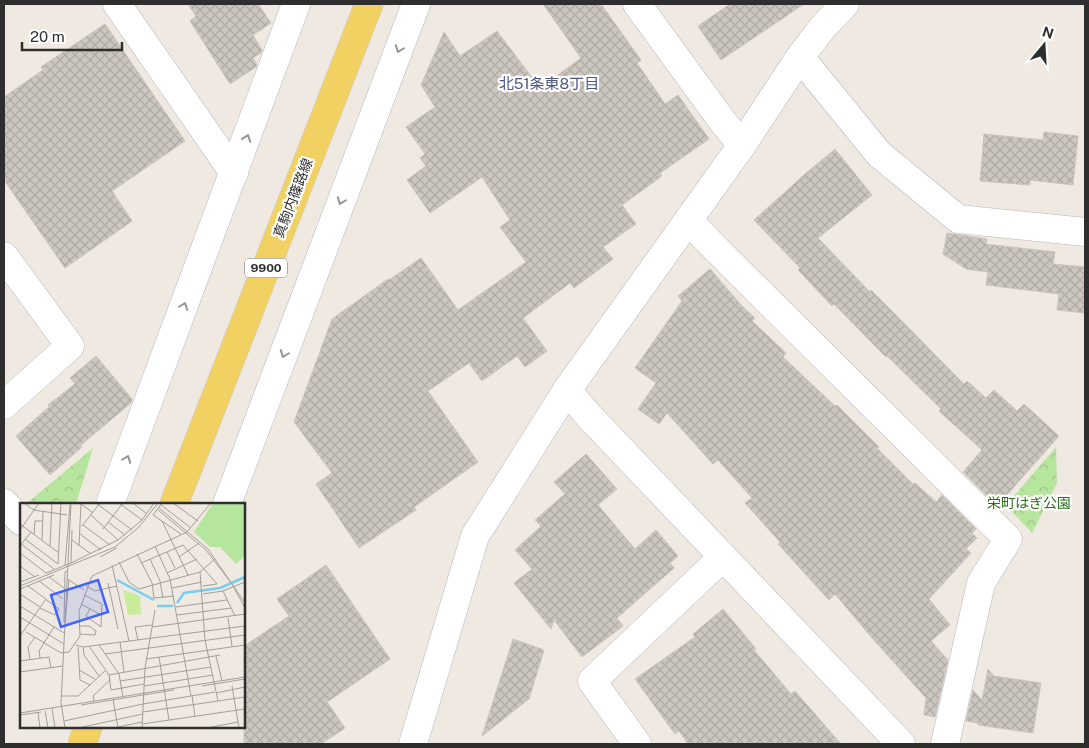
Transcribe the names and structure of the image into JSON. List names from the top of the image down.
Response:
{
  "streets": {
    "main road": ["真駒内篠路線", "9900"]
  },
  "districts": ["北51条東8丁目"],
  "parks": ["栄町はぎ公園"],
  "scale_bar": "20 m",
  "north": "top"
}
